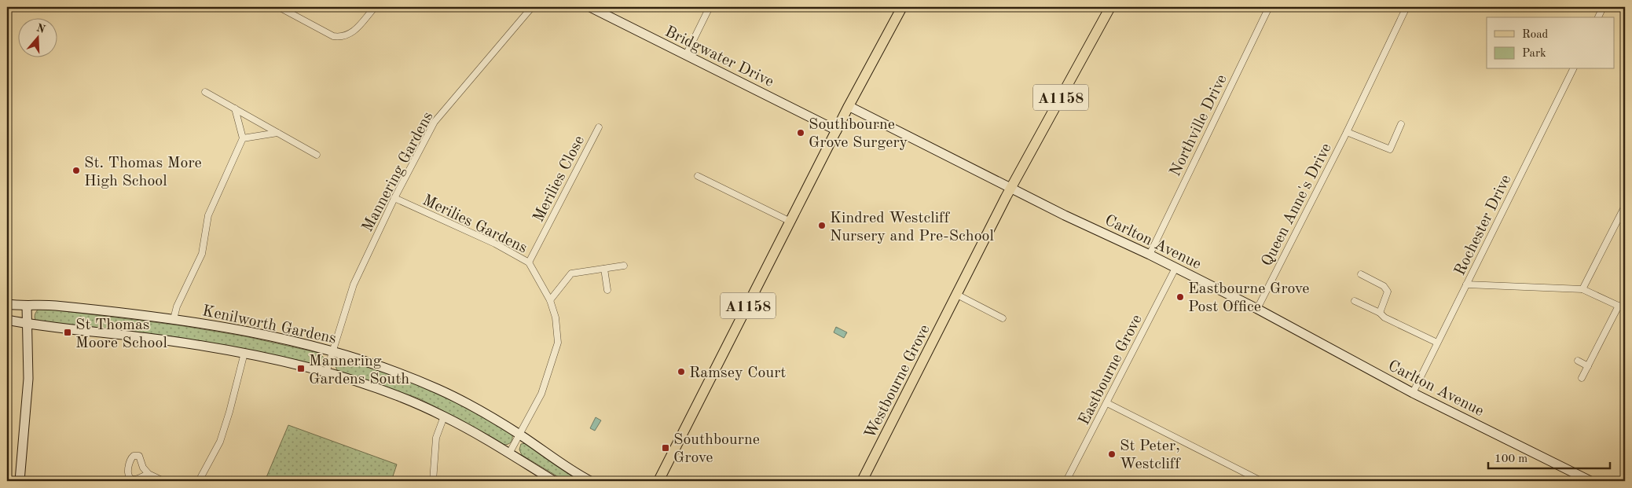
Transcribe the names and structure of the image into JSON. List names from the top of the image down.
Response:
{
  "streets": {
    "main road": ["A1158", "Westbourne Grove"],
    "street": [
      "Bridgwater Drive",
      "Northville Drive",
      "Mannering Gardens",
      "Merilies Close",
      "Queen Anne's Drive",
      "Merilies Gardens",
      "Rochester Drive",
      "Carlton Avenue",
      "Kenilworth Gardens",
      "Eastbourne Grove"
    ]
  },
  "crossings": [
    ["Bridgwater Drive", "A1158"],
    ["A1158", "Carlton Avenue"],
    ["Northville Drive", "Carlton Avenue"],
    ["Mannering Gardens", "Merilies Gardens"],
    ["Mannering Gardens", "Kenilworth Gardens"],
    ["Merilies Close", "Merilies Gardens"],
    ["Queen Anne's Drive", "Carlton Avenue"],
    ["Merilies Gardens", "Kenilworth Gardens"],
    ["Rochester Drive", "Carlton Avenue"],
    ["Carlton Avenue", "Eastbourne Grove"],
    ["Carlton Avenue", "Westbourne Grove"]
  ],
  "places": {
    "other": [
      "Southbourne Grove Surgery",
      "St. Thomas More High School",
      "Kindred Westcliff Nursery and Pre-School",
      "Eastbourne Grove Post Office",
      "Ramsey Court",
      "St Peter, Westcliff"
    ],
    "transit": ["St Thomas Moore School", "Mannering Gardens South", "Southbourne Grove"]
  },
  "legend": ["Road", "Park"],
  "scale_bar": "100 m",
  "north": "top"
}
